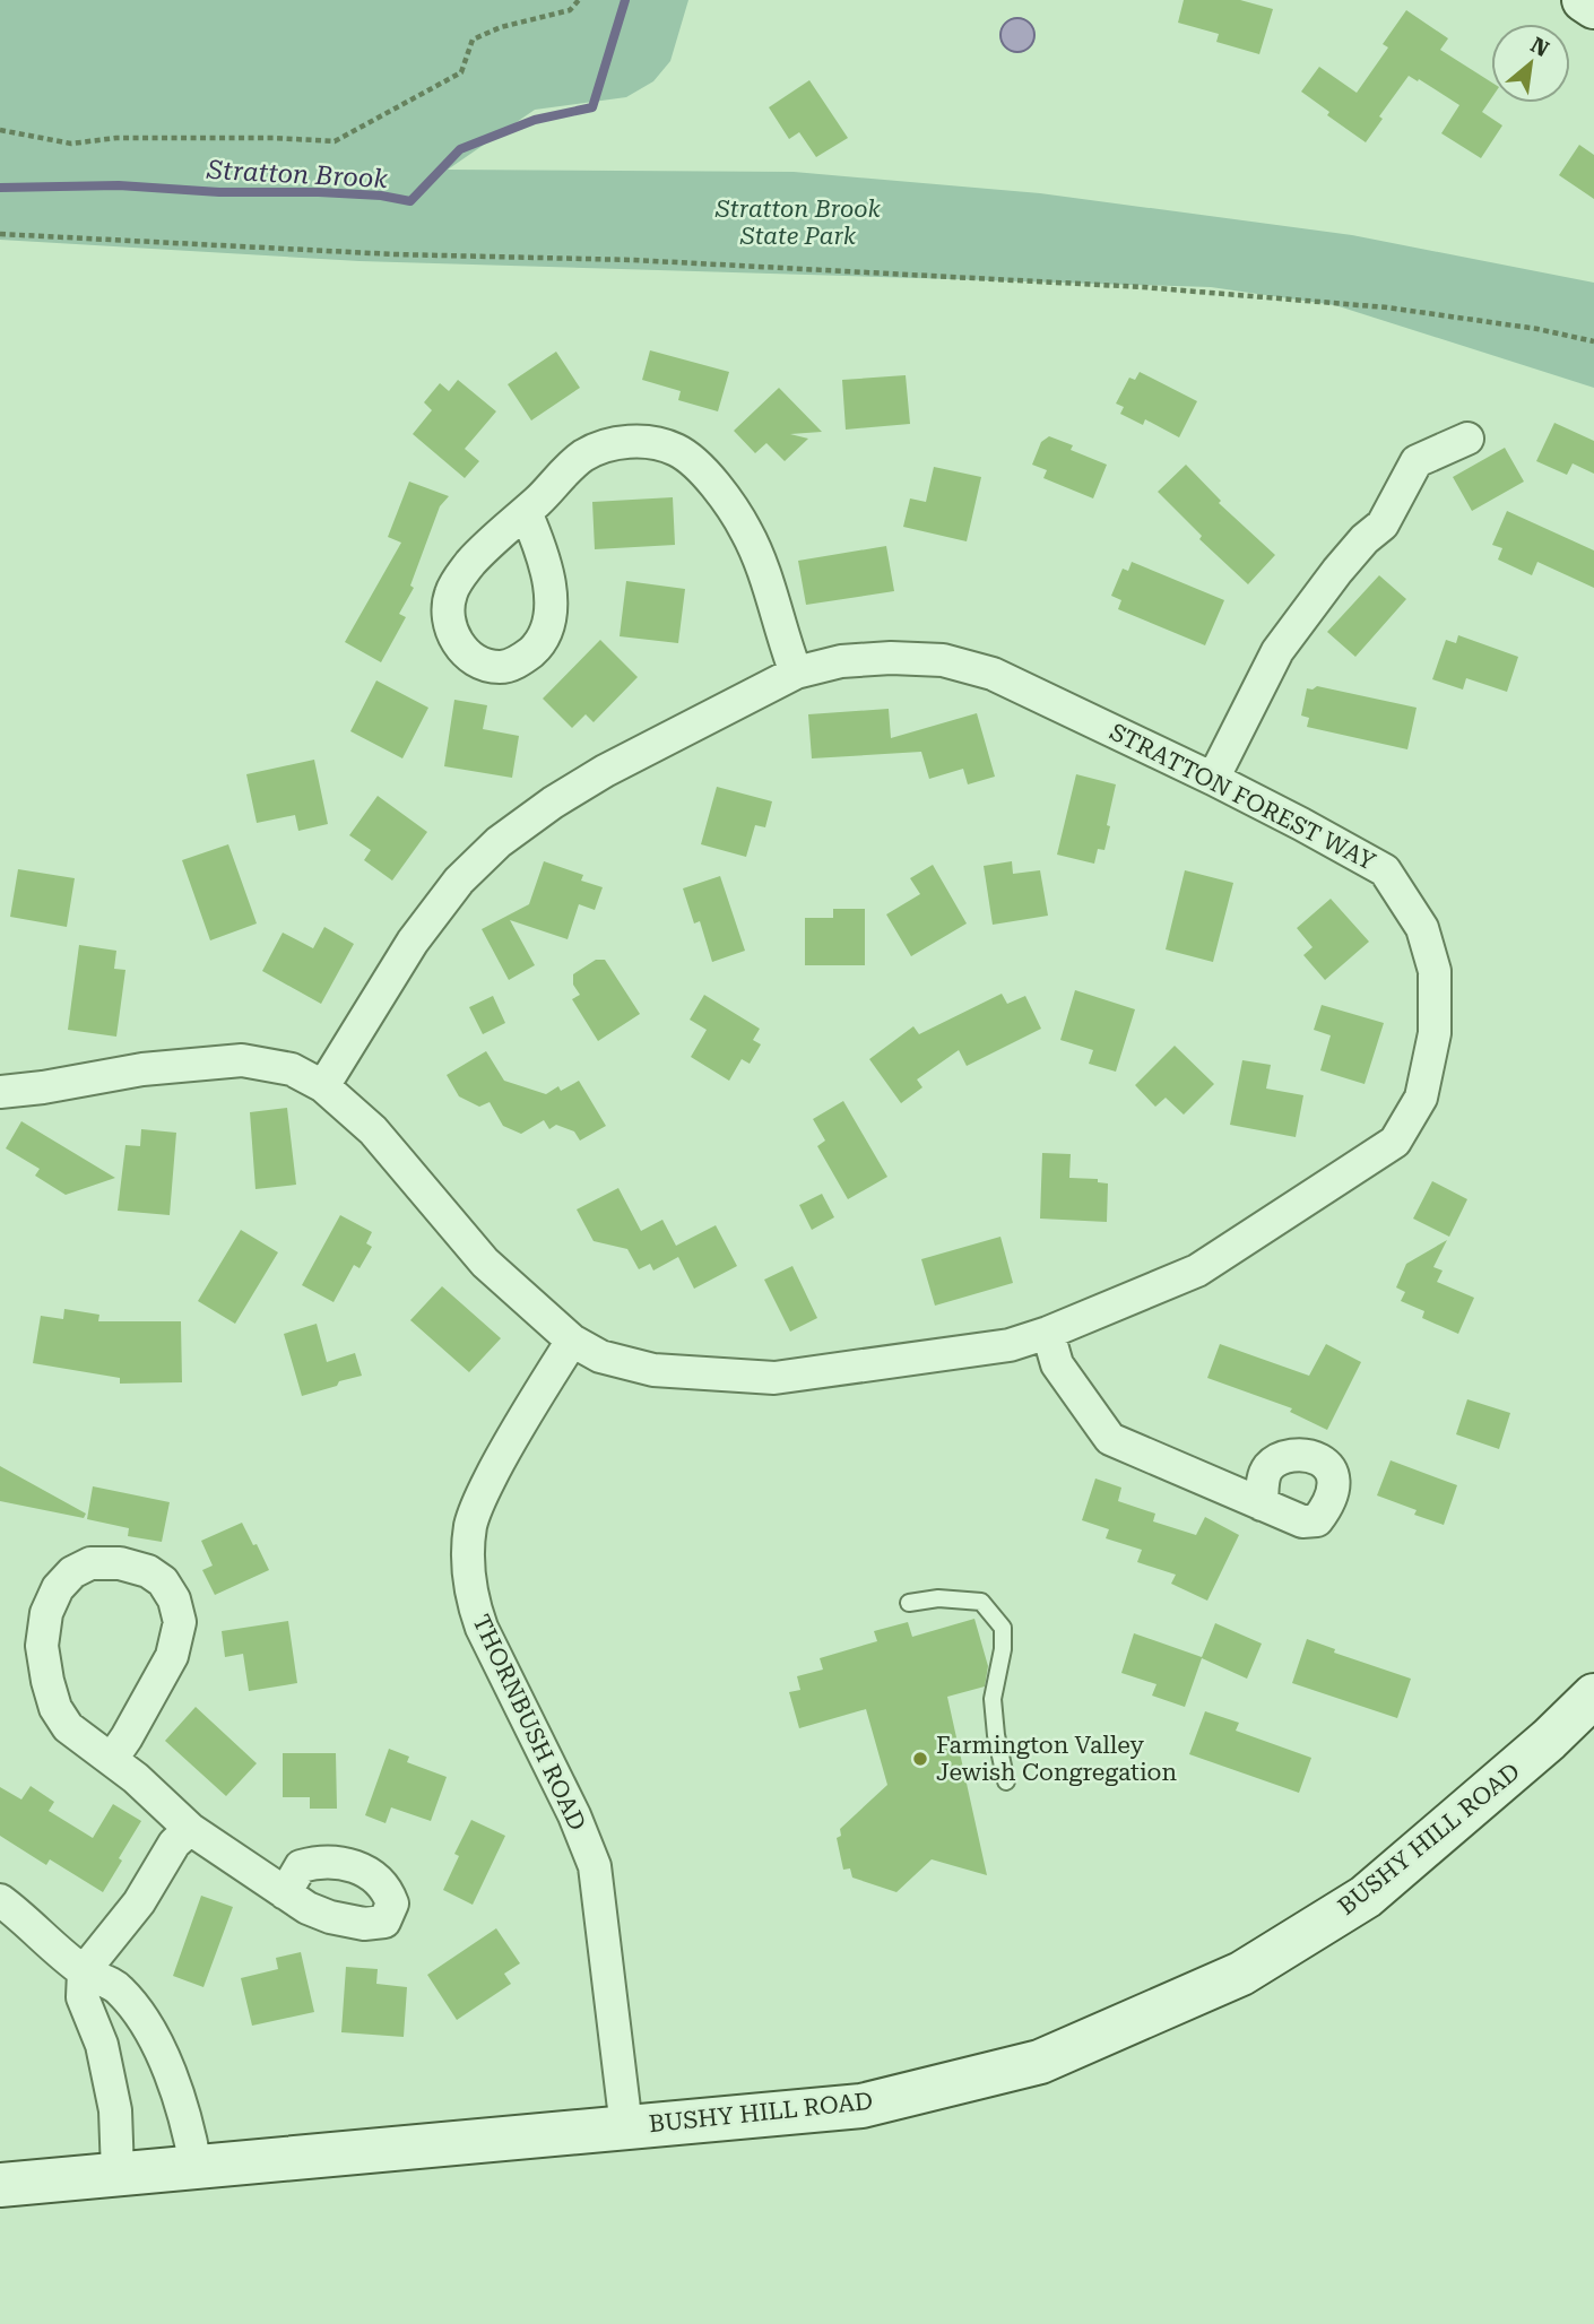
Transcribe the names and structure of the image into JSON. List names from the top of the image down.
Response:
{
  "streets": {
    "main road": ["BUSHY HILL ROAD"],
    "street": ["STRATTON FOREST WAY", "THORNBUSH ROAD"]
  },
  "crossings": [
    ["STRATTON FOREST WAY", "THORNBUSH ROAD"],
    ["THORNBUSH ROAD", "BUSHY HILL ROAD"]
  ],
  "water": ["Stratton Brook"],
  "parks": ["Stratton Brook State Park"],
  "places": ["Farmington Valley Jewish Congregation"],
  "north": "top right"
}
